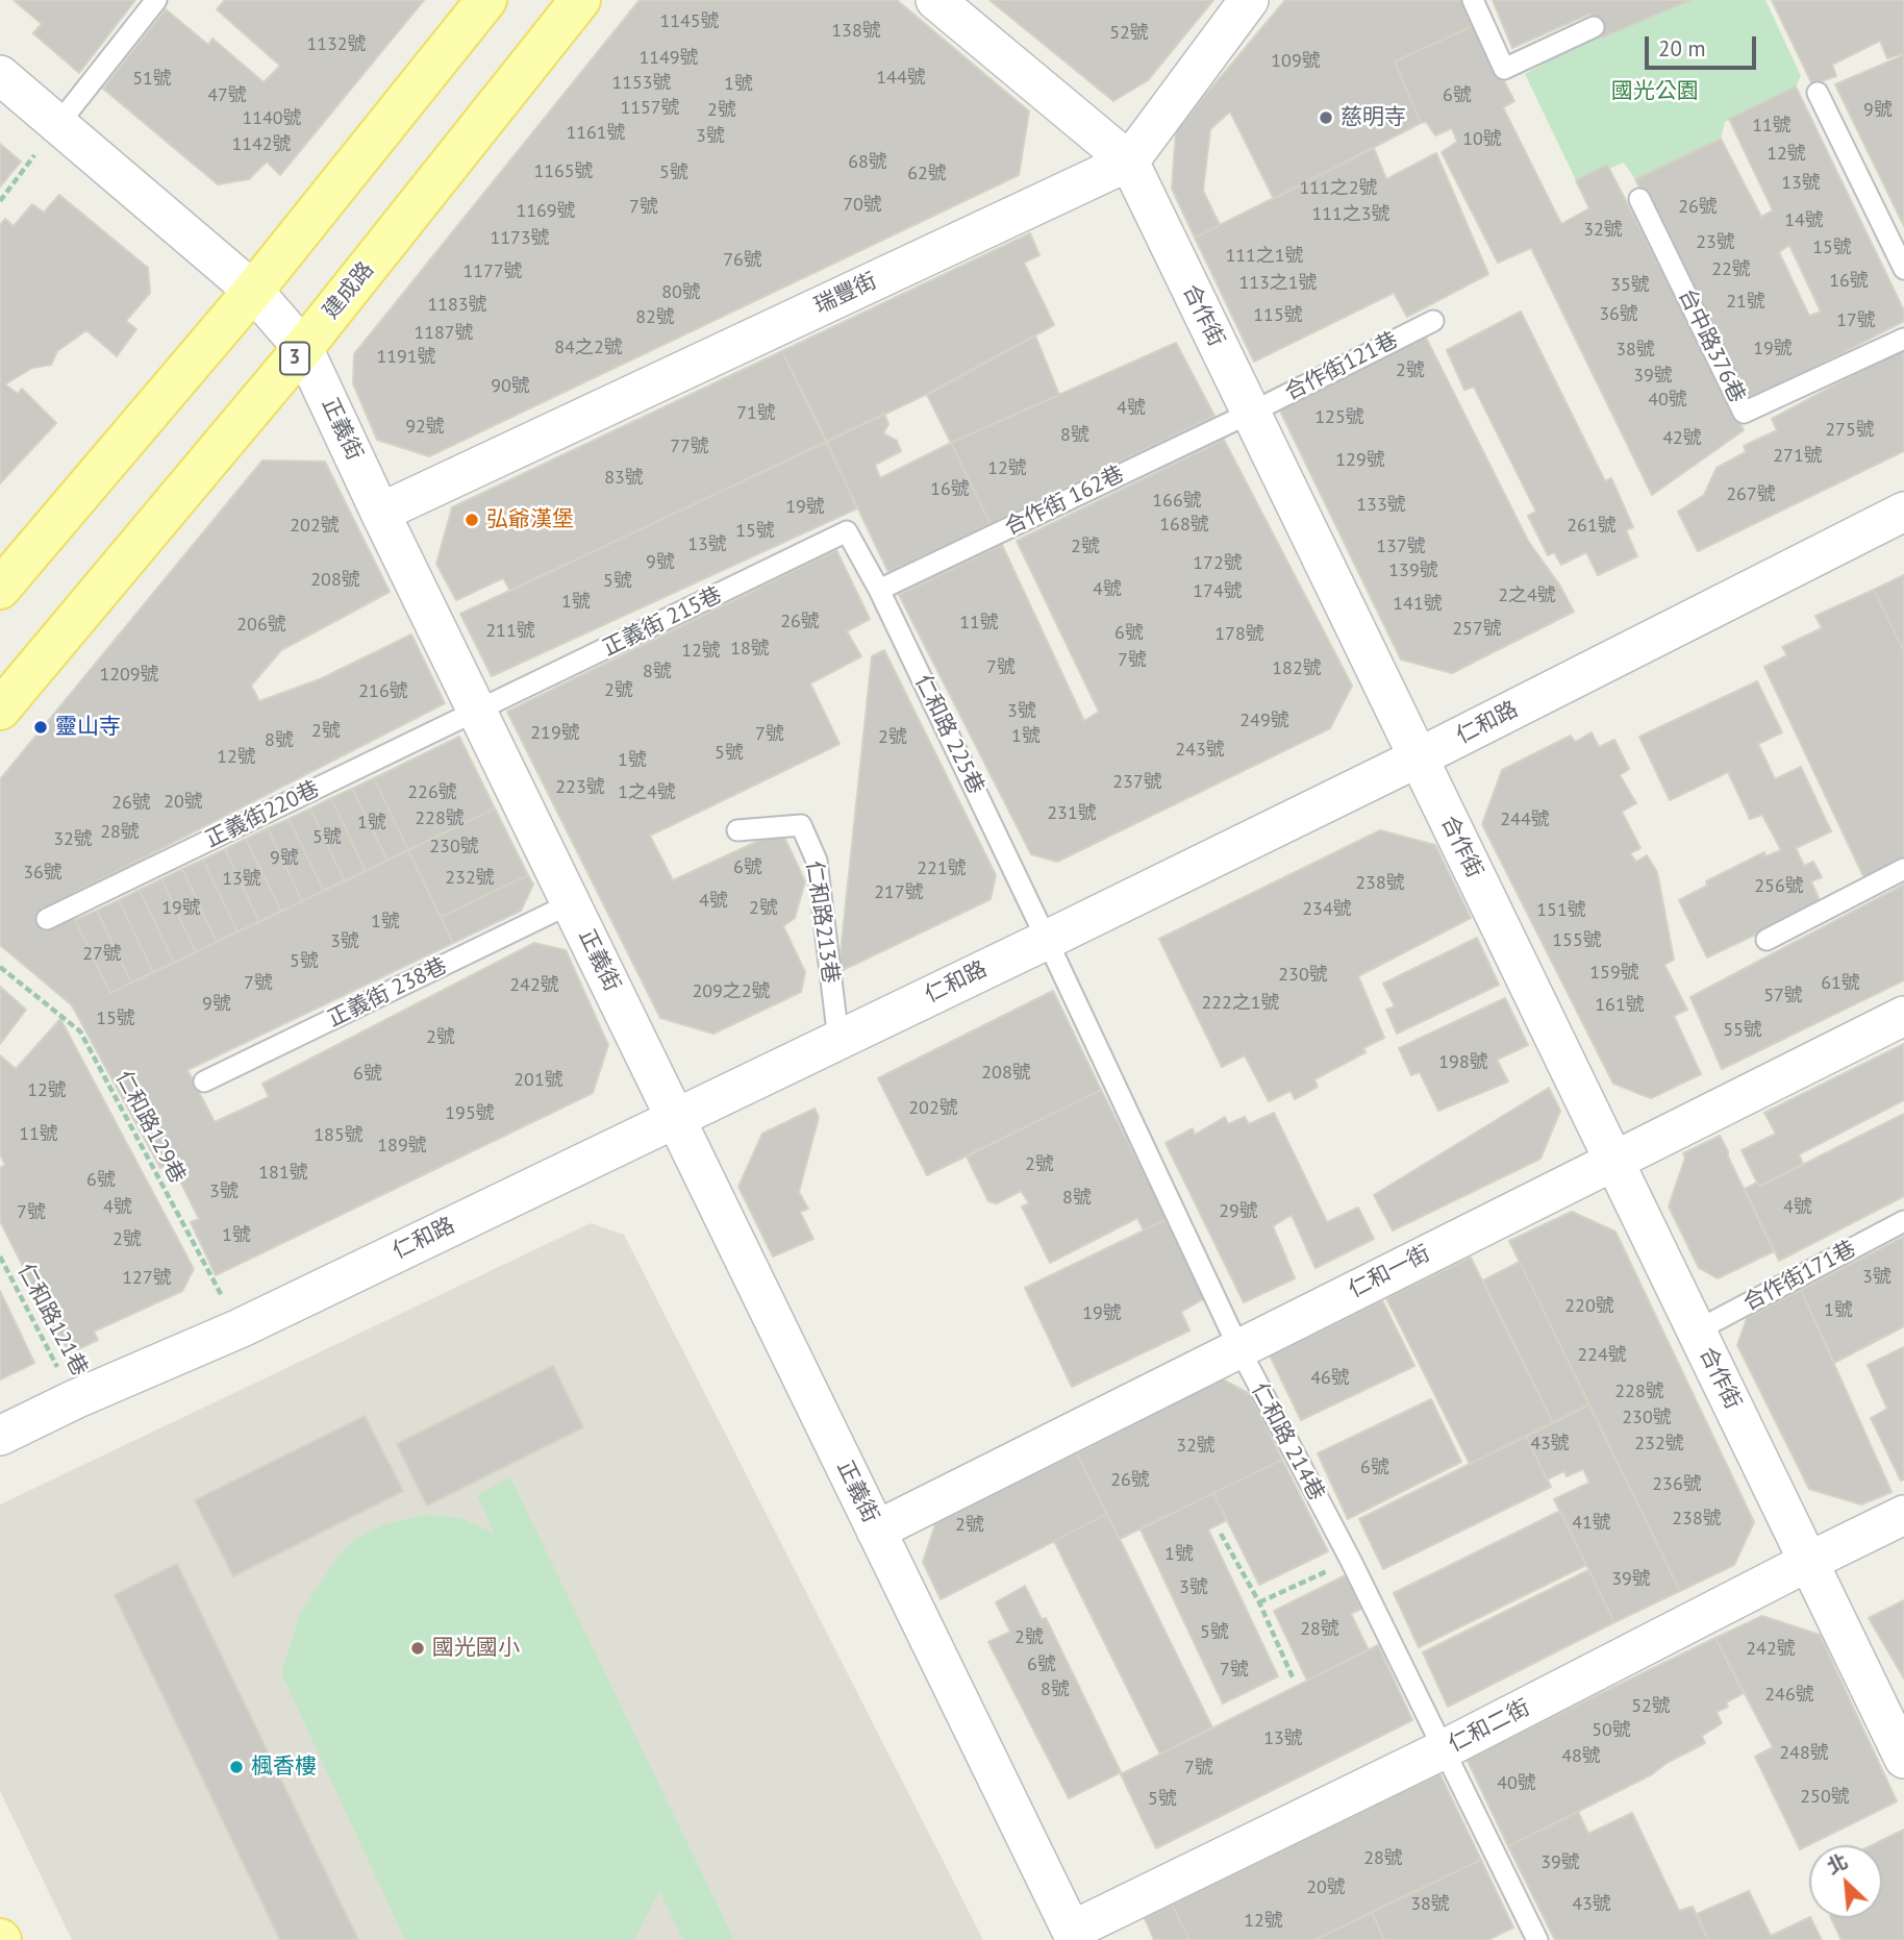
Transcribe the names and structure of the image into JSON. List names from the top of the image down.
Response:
{
  "streets": {
    "main road": ["建成路", "3"],
    "street": [
      "瑞豐街",
      "合作街",
      "正義街",
      "仁和路",
      "仁和一街",
      "仁和二街"
    ],
    "lane": [
      "台中路376巷",
      "合作街121巷",
      "合作街 162巷",
      "正義街 215巷",
      "仁和路 225巷",
      "正義街220巷",
      "仁和路213巷",
      "正義街 238巷",
      "合作街171巷",
      "仁和路 214巷"
    ],
    "path": ["仁和路129巷", "仁和路121巷"]
  },
  "crossings": [
    ["建成路", "正義街"],
    ["瑞豐街", "合作街"],
    ["瑞豐街", "正義街"],
    ["合作街", "合作街121巷"],
    ["合作街", "合作街 162巷"],
    ["合作街", "仁和路"],
    ["合作街", "仁和一街"],
    ["合作街", "合作街171巷"],
    ["合作街", "仁和二街"],
    ["合作街121巷", "合作街 162巷"],
    ["正義街", "正義街 215巷"],
    ["正義街", "仁和路"],
    ["正義街", "正義街220巷"],
    ["正義街", "正義街 238巷"],
    ["正義街", "仁和一街"],
    ["正義街", "仁和二街"],
    ["合作街 162巷", "仁和路 225巷"],
    ["正義街 215巷", "仁和路 225巷"],
    ["正義街 215巷", "正義街220巷"],
    ["仁和路", "仁和路 225巷"],
    ["仁和路", "仁和路213巷"],
    ["仁和路", "仁和路129巷"],
    ["仁和路", "仁和路121巷"],
    ["仁和路", "仁和路 214巷"],
    ["仁和路 225巷", "仁和路 214巷"],
    ["仁和一街", "仁和路 214巷"],
    ["仁和路 214巷", "仁和二街"]
  ],
  "parks": ["國光公園"],
  "places": [
    "慈明寺",
    "弘爺漢堡",
    "靈山寺",
    "國光國小",
    "楓香樓"
  ],
  "house_numbers": [
    "1145號",
    "138號",
    "52號",
    "1132號",
    "1149號",
    "109號",
    "144號",
    "51號",
    "1153號",
    "1號",
    "47號",
    "6號",
    "1157號",
    "2號",
    "9號",
    "1140號",
    "11號",
    "1161號",
    "3號",
    "10號",
    "1142號",
    "12號",
    "68號",
    "1165號",
    "5號",
    "62號",
    "13號",
    "111之2號",
    "70號",
    "7號",
    "26號",
    "1169號",
    "111之3號",
    "14號",
    "32號",
    "1173號",
    "23號",
    "15號",
    "111之1號",
    "76號",
    "22號",
    "1177號",
    "16號",
    "113之1號",
    "35號",
    "80號",
    "21號",
    "1183號",
    "36號",
    "115號",
    "82號",
    "17號",
    "1187號",
    "84之2號",
    "19號",
    "38號",
    "1191號",
    "2號",
    "39號",
    "90號",
    "40號",
    "4號",
    "71號",
    "125號",
    "92號",
    "275號",
    "8號",
    "42號",
    "77號",
    "271號",
    "129號",
    "12號",
    "83號",
    "16號",
    "267號",
    "166號",
    "133號",
    "19號",
    "168號",
    "202號",
    "261號",
    "15號",
    "13號",
    "2號",
    "137號",
    "9號",
    "172號",
    "139號",
    "208號",
    "5號",
    "4號",
    "174號",
    "2之4號",
    "1號",
    "141號",
    "26號",
    "11號",
    "206號",
    "257號",
    "211號",
    "6號",
    "178號",
    "18號",
    "12號",
    "7號",
    "7號",
    "182號",
    "8號",
    "1209號",
    "2號",
    "216號",
    "3號",
    "249號",
    "2號",
    "219號",
    "7號",
    "1號",
    "2號",
    "8號",
    "243號",
    "5號",
    "12號",
    "1號",
    "237號",
    "223號",
    "226號",
    "1之4號",
    "20號",
    "26號",
    "231號",
    "228號",
    "244號",
    "1號",
    "28號",
    "5號",
    "32號",
    "230號",
    "9號",
    "6號",
    "221號",
    "36號",
    "232號",
    "13號",
    "238號",
    "256號",
    "217號",
    "4號",
    "19號",
    "2號",
    "234號",
    "151號",
    "1號",
    "155號",
    "3號",
    "27號",
    "5號",
    "159號",
    "230號",
    "7號",
    "61號",
    "242號",
    "209之2號",
    "57號",
    "222之1號",
    "9號",
    "161號",
    "15號",
    "55號",
    "2號",
    "198號",
    "208號",
    "6號",
    "201號",
    "12號",
    "202號",
    "195號",
    "11號",
    "185號",
    "189號",
    "2號",
    "181號",
    "6號",
    "3號",
    "8號",
    "4號",
    "4號",
    "29號",
    "7號",
    "1號",
    "2號",
    "3號",
    "127號",
    "220號",
    "1號",
    "19號",
    "224號",
    "46號",
    "228號",
    "230號",
    "43號",
    "232號",
    "32號",
    "6號",
    "26號",
    "236號",
    "238號",
    "41號",
    "2號",
    "1號",
    "39號",
    "3號",
    "28號",
    "5號",
    "2號",
    "242號",
    "6號",
    "7號",
    "8號",
    "246號",
    "52號",
    "50號",
    "13號",
    "248號",
    "48號",
    "7號",
    "40號",
    "250號",
    "5號",
    "28號",
    "39號",
    "20號",
    "38號",
    "43號",
    "12號"
  ],
  "scale_bar": "20 m",
  "north": "top left"
}
